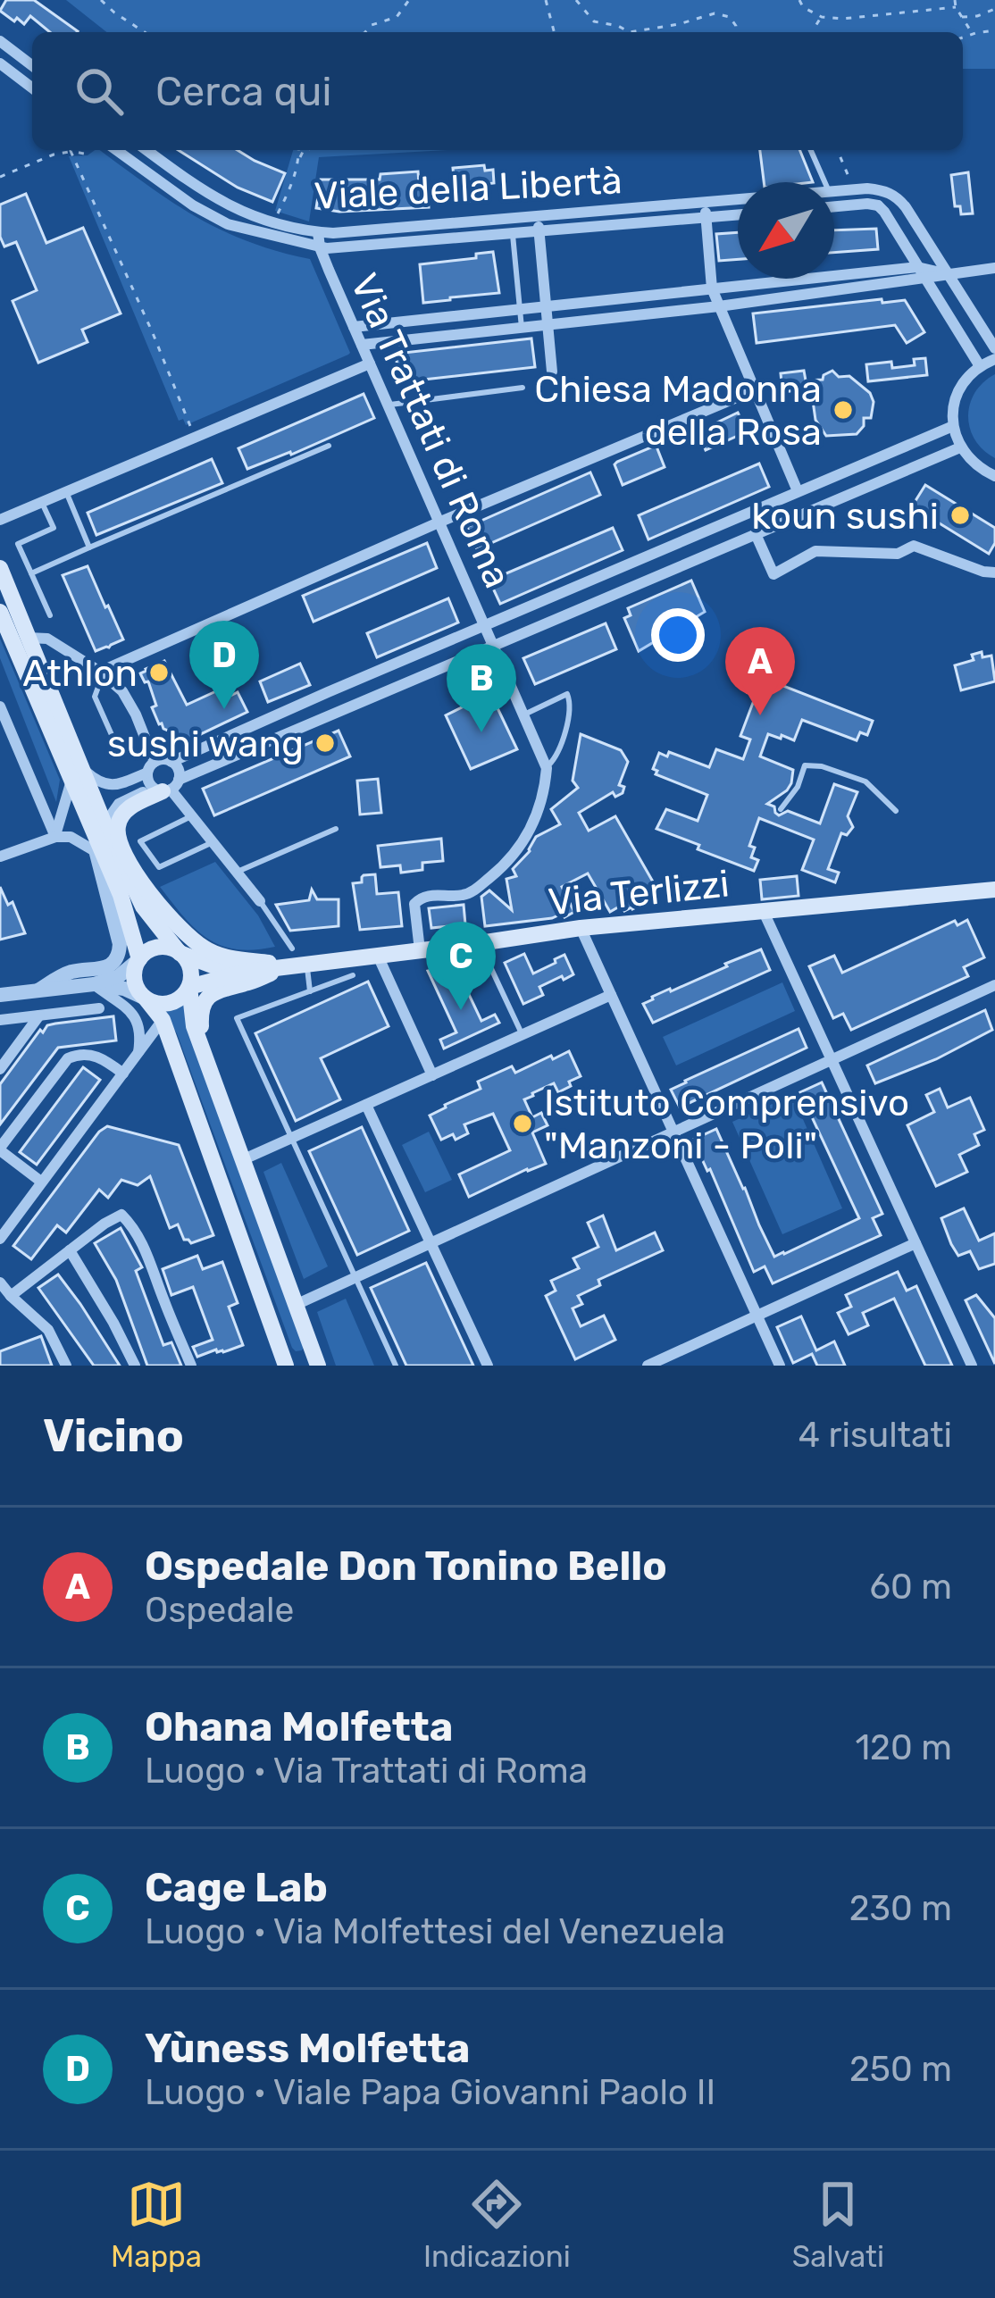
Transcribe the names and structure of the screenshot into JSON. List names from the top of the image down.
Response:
{
  "streets": {
    "main road": ["Via Terlizzi"],
    "street": ["Viale della Libertà", "Via Trattati di Roma"]
  },
  "crossings": [
    ["Viale della Libertà", "Via Trattati di Roma"]
  ],
  "places": [
    "Chiesa Madonna della Rosa",
    "koun sushi",
    "Athlon",
    "sushi wang",
    "Istituto Comprensivo \"Manzoni - Poli\""
  ],
  "north": "bottom left",
  "page": {
    "search": "Cerca qui",
    "pins": [
      "D",
      "A",
      "B",
      "C"
    ],
    "heading": ["Vicino", "4 risultati"],
    "list": [
      {
        "mark": "A",
        "name": "Ospedale Don Tonino Bello",
        "note": "Ospedale",
        "value": "60 m"
      },
      {
        "mark": "B",
        "name": "Ohana Molfetta",
        "note": "Luogo · Via Trattati di Roma",
        "value": "120 m"
      },
      {
        "mark": "C",
        "name": "Cage Lab",
        "note": "Luogo · Via Molfettesi del Venezuela",
        "value": "230 m"
      },
      {
        "mark": "D",
        "name": "Yùness Molfetta",
        "note": "Luogo · Viale Papa Giovanni Paolo II",
        "value": "250 m"
      }
    ],
    "nav": ["Mappa", "Indicazioni", "Salvati"]
  }
}
